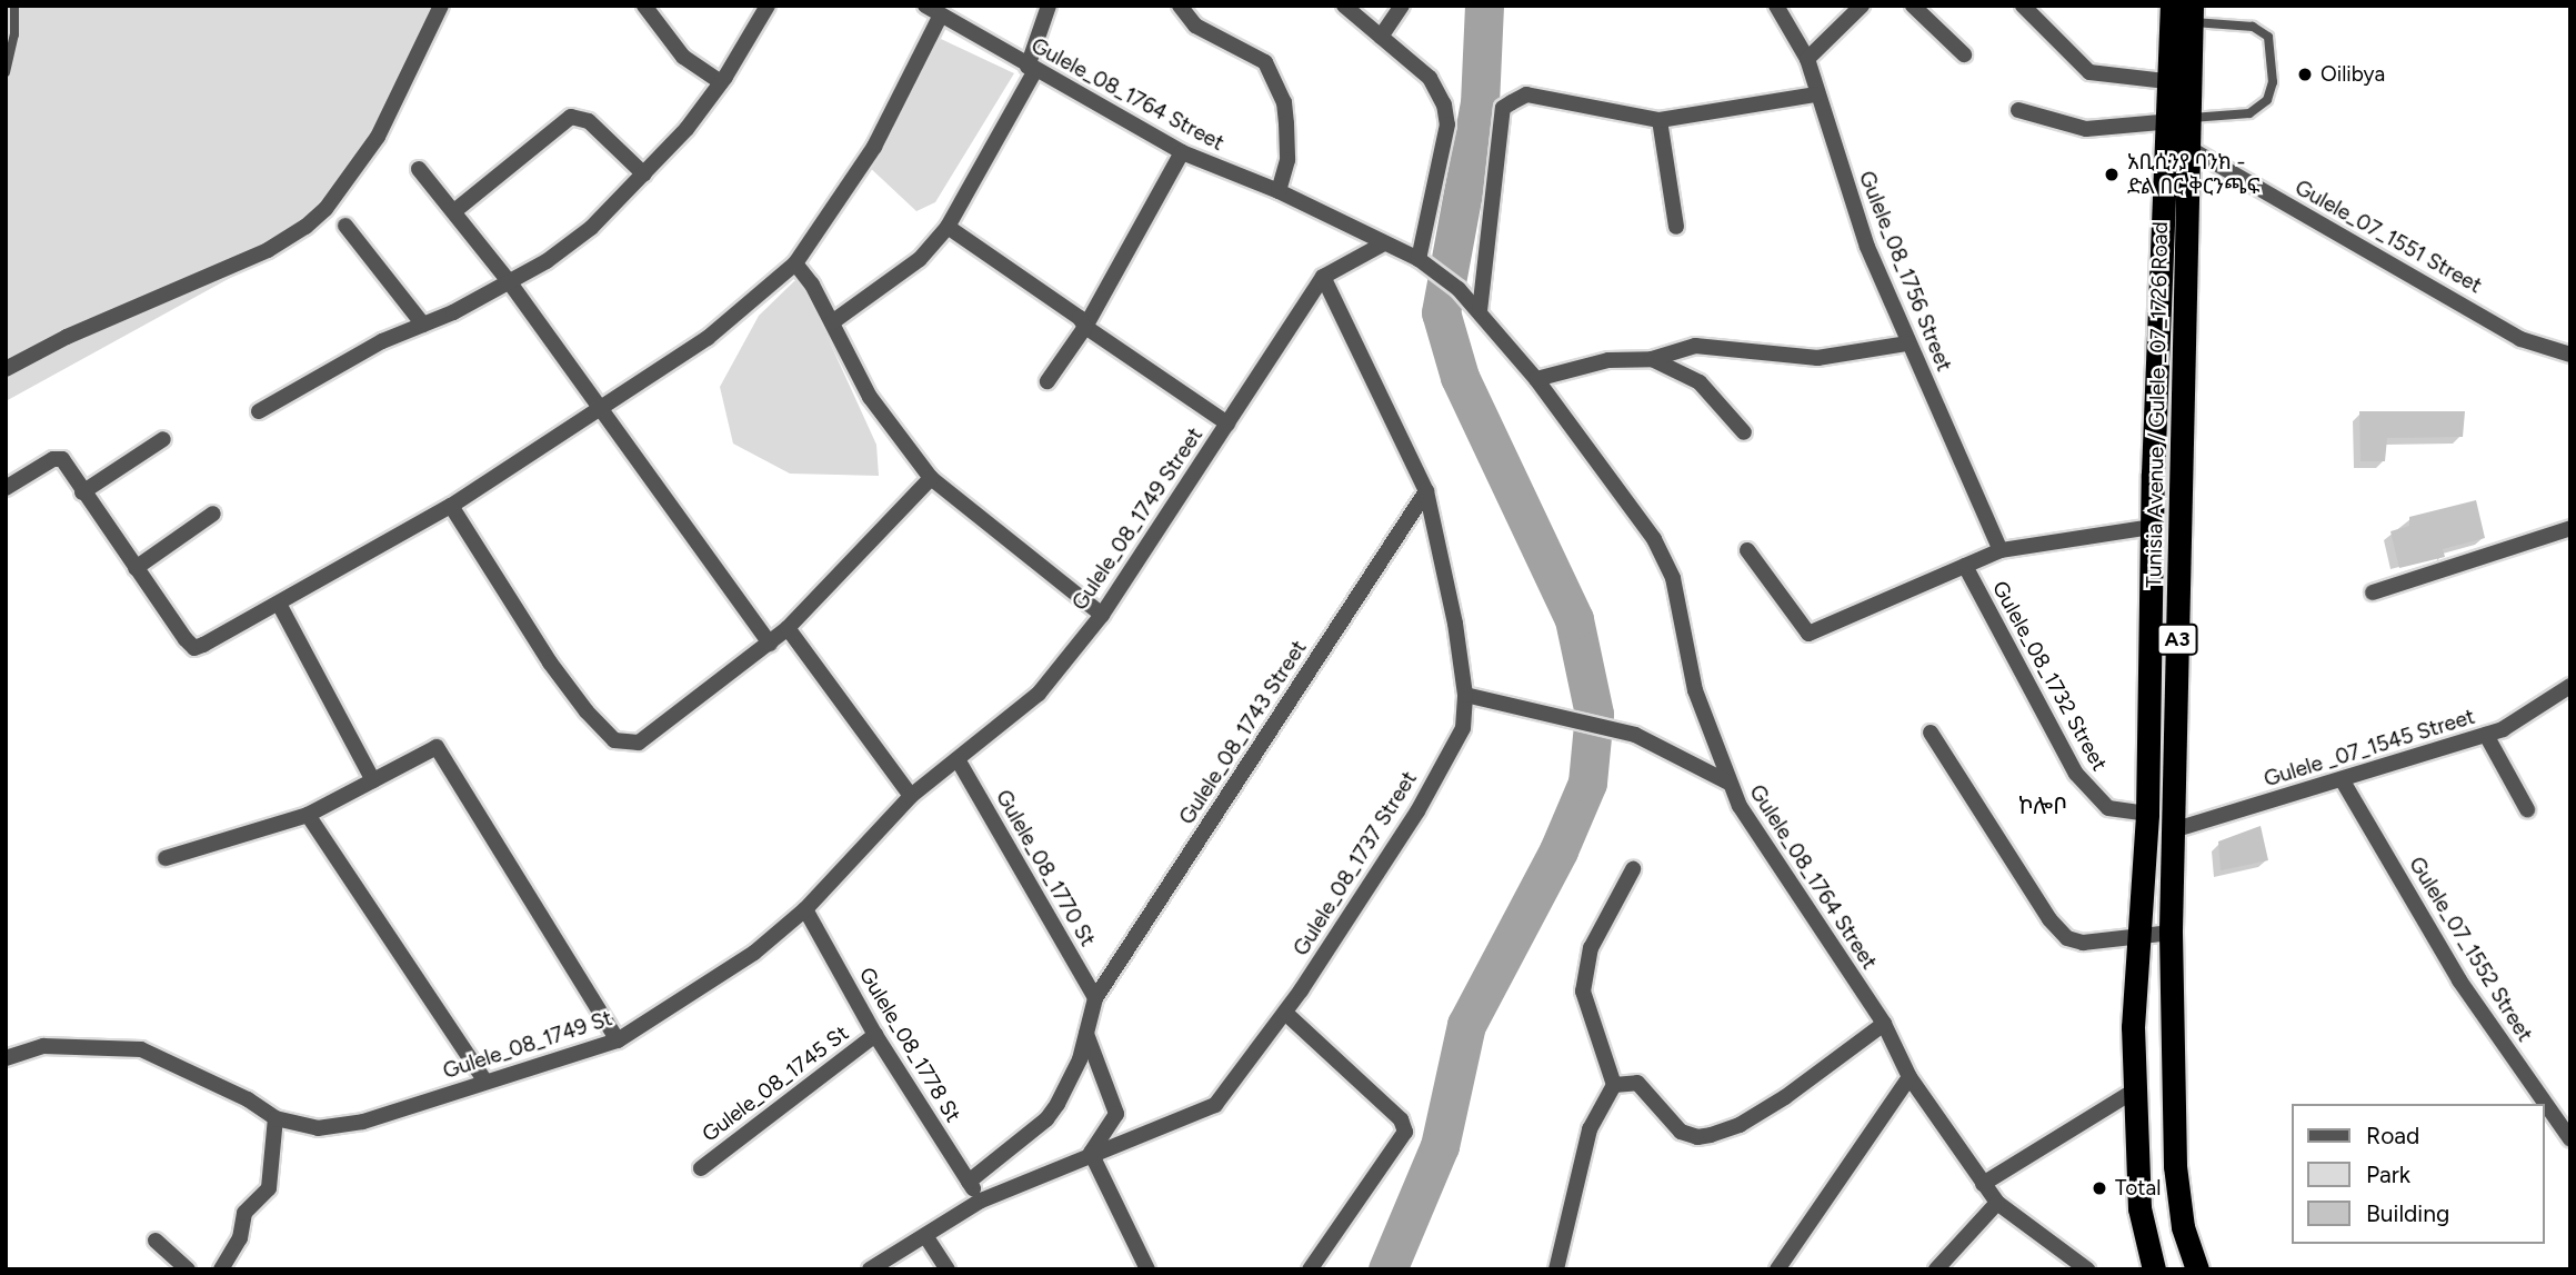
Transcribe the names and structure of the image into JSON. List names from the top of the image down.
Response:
{
  "streets": {
    "highway": ["Tunisia Avenue / Gulele _07_1726 Road", "A3"],
    "street": [
      "Gulele_08_1764 Street",
      "Gulele_07_1551 Street",
      "Gulele_08_1756 Street",
      "Gulele_08_1749 Street",
      "Gulele_08_1732 Street",
      "Gulele_08_1743 Street",
      "Gulele _07_1545 Street",
      "Gulele_08_1737 Street",
      "Gulele_08_1770 St",
      "Gulele_07_1552 Street",
      "Gulele_08_1749 St",
      "Gulele_08_1778 St",
      "Gulele_08_1745 St"
    ]
  },
  "crossings": [
    ["Gulele_07_1551 Street", "Tunisia Avenue / Gulele _07_1726 Road"],
    ["Tunisia Avenue / Gulele _07_1726 Road", "Gulele_08_1732 Street"],
    ["Tunisia Avenue / Gulele _07_1726 Road", "Gulele _07_1545 Street"],
    ["Gulele_08_1749 Street", "Gulele_08_1737 Street"],
    ["Gulele_08_1749 Street", "Gulele_08_1770 St"],
    ["Gulele_08_1749 Street", "Gulele_08_1749 St"],
    ["Gulele_08_1743 Street", "Gulele_08_1737 Street"],
    ["Gulele_08_1743 Street", "Gulele_08_1770 St"],
    ["Gulele_08_1743 Street", "Gulele_08_1778 St"],
    ["Gulele _07_1545 Street", "Gulele_07_1552 Street"],
    ["Gulele_08_1737 Street", "Gulele_08_1778 St"],
    ["Gulele_08_1770 St", "Gulele_08_1749 St"],
    ["Gulele_08_1749 St", "Gulele_08_1778 St"],
    ["Gulele_08_1778 St", "Gulele_08_1745 St"]
  ],
  "districts": ["ኮሎቦ"],
  "places": ["Oilibya", "አቢሲንያ ባንክ - ድል በር ቅርንጫፍ", "Total"],
  "legend": ["Road", "Park", "Building"]
}
